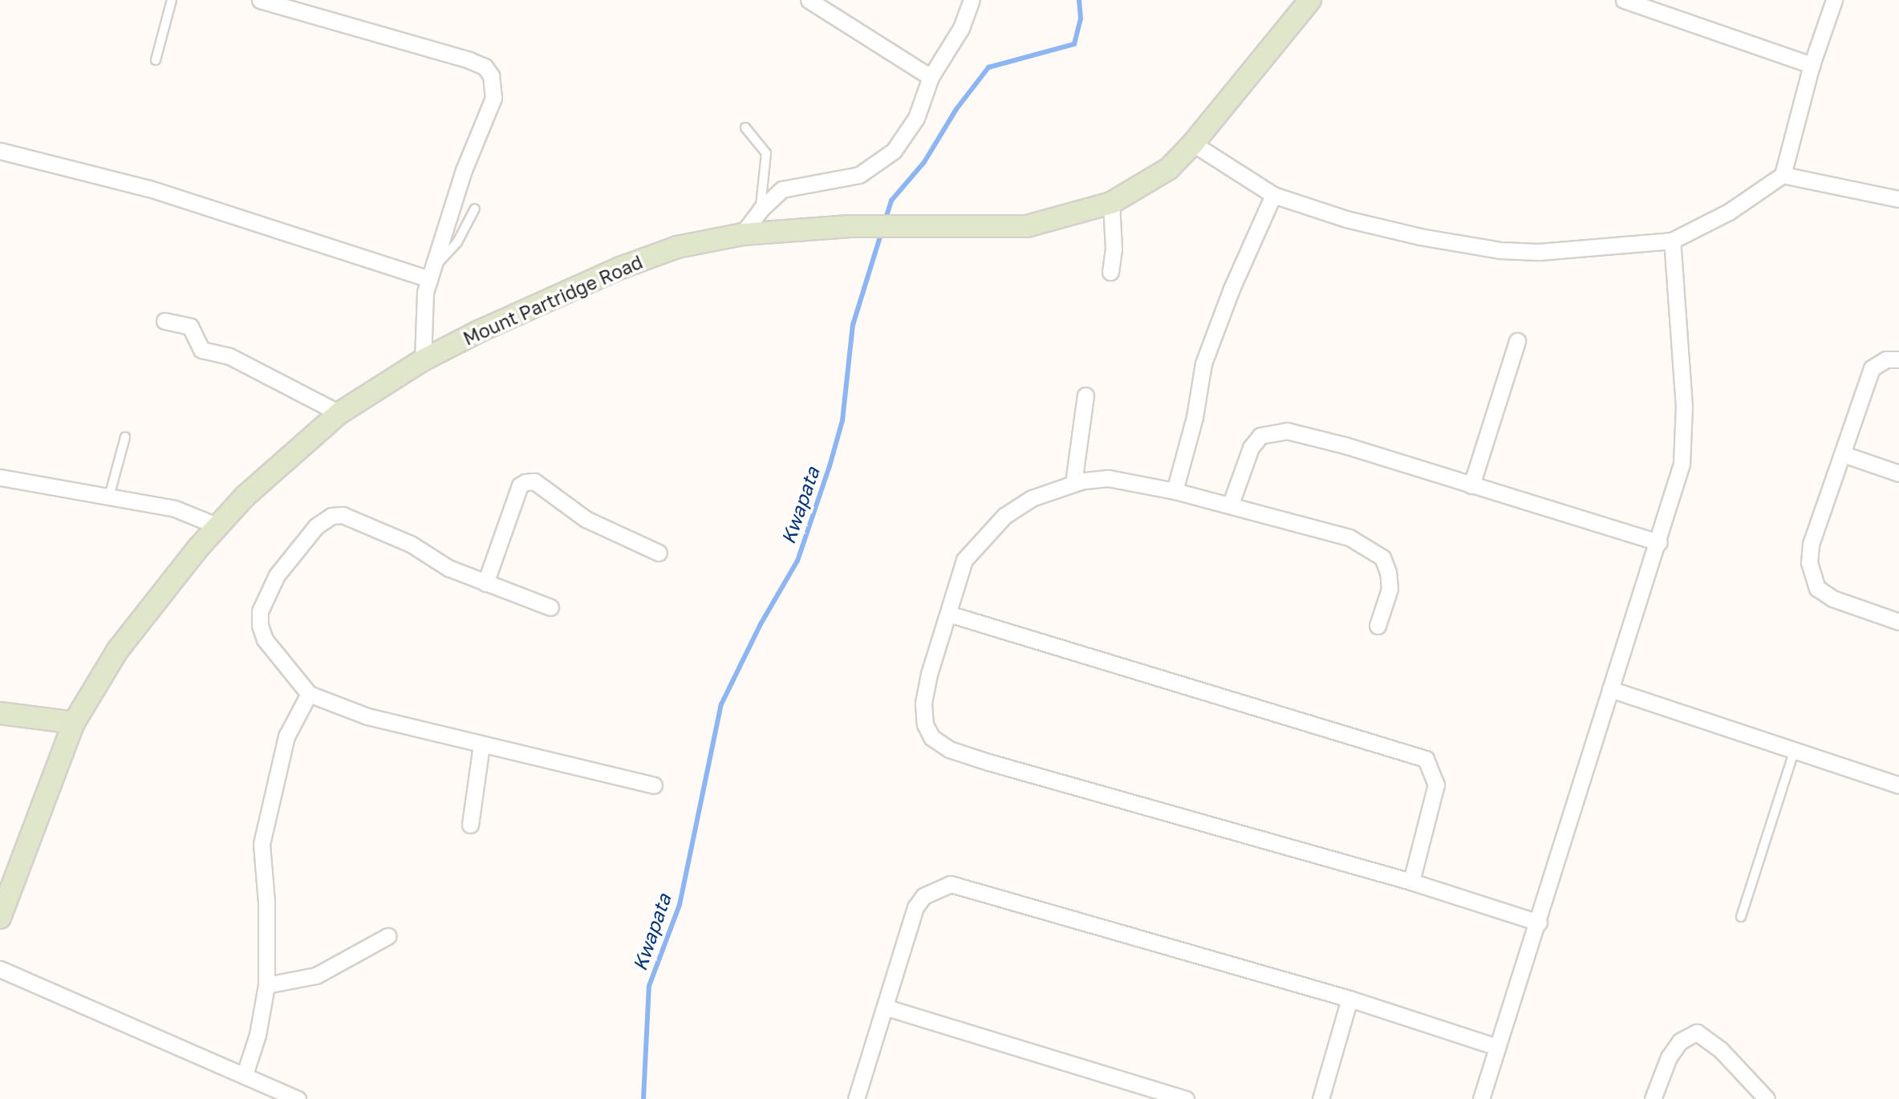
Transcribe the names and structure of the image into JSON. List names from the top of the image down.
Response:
{
  "streets": {
    "street": ["Mount Partridge Road"]
  },
  "water": ["Kwapata"]
}
